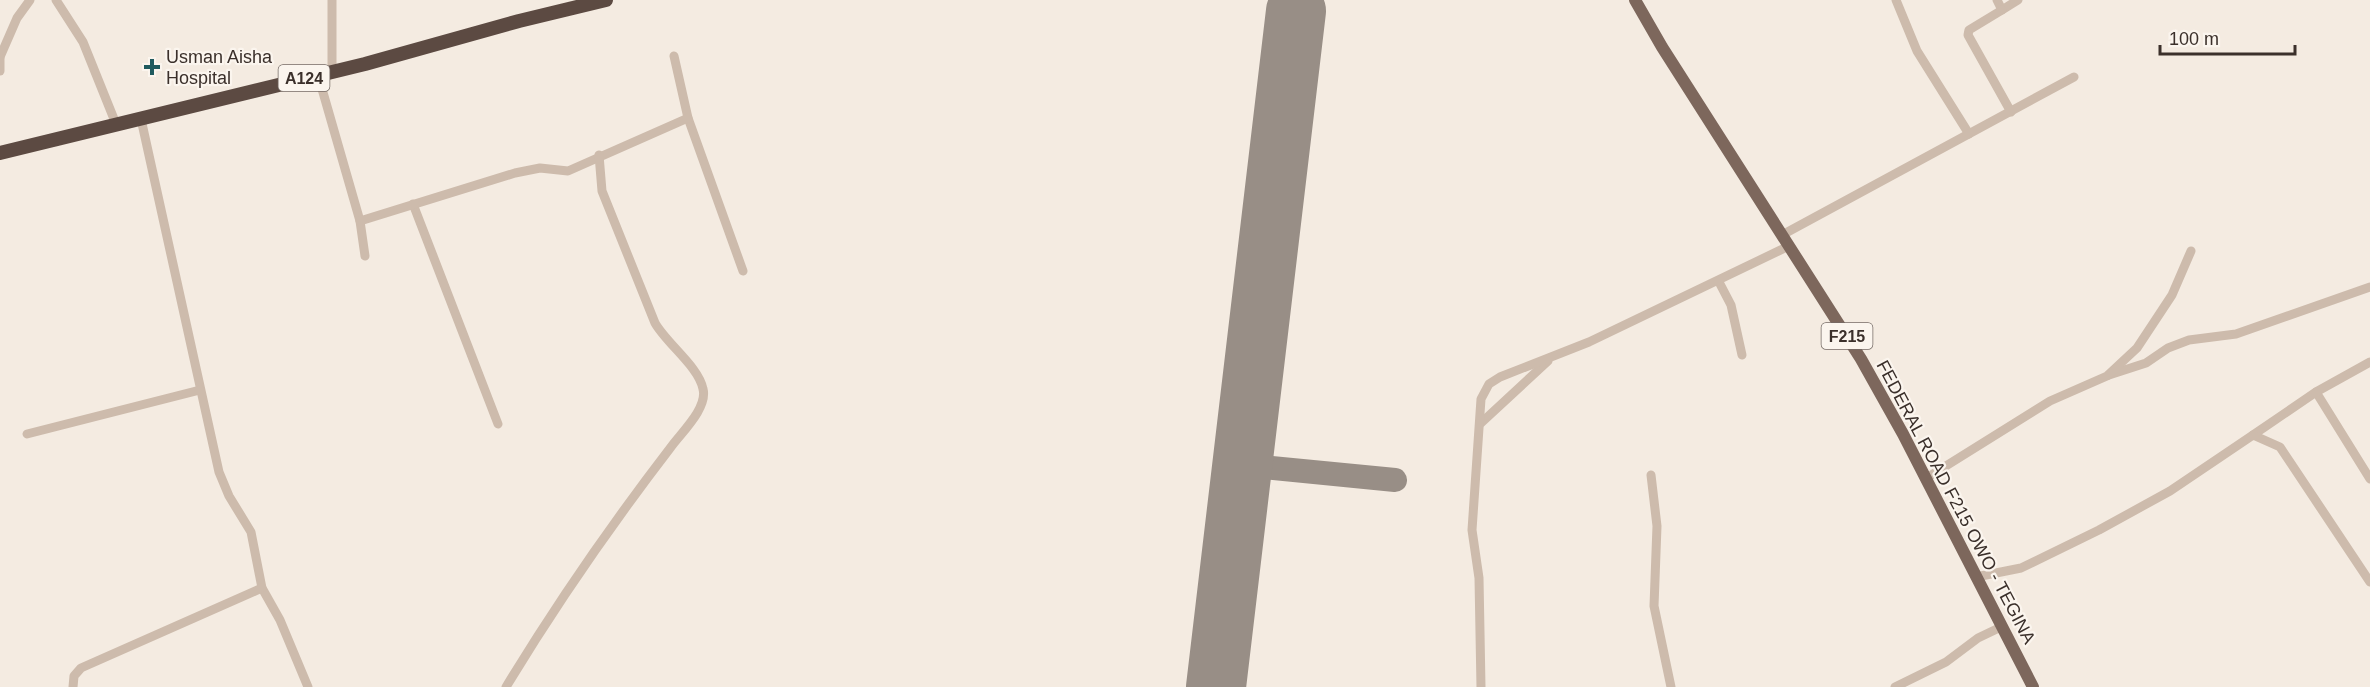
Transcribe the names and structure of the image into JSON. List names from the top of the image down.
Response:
{
  "streets": {
    "highway": ["A124"],
    "main road": ["F215", "FEDERAL ROAD F215 OWO - TEGINA"]
  },
  "places": {
    "health": ["Usman Aisha Hospital"]
  },
  "scale_bar": "100 m"
}
